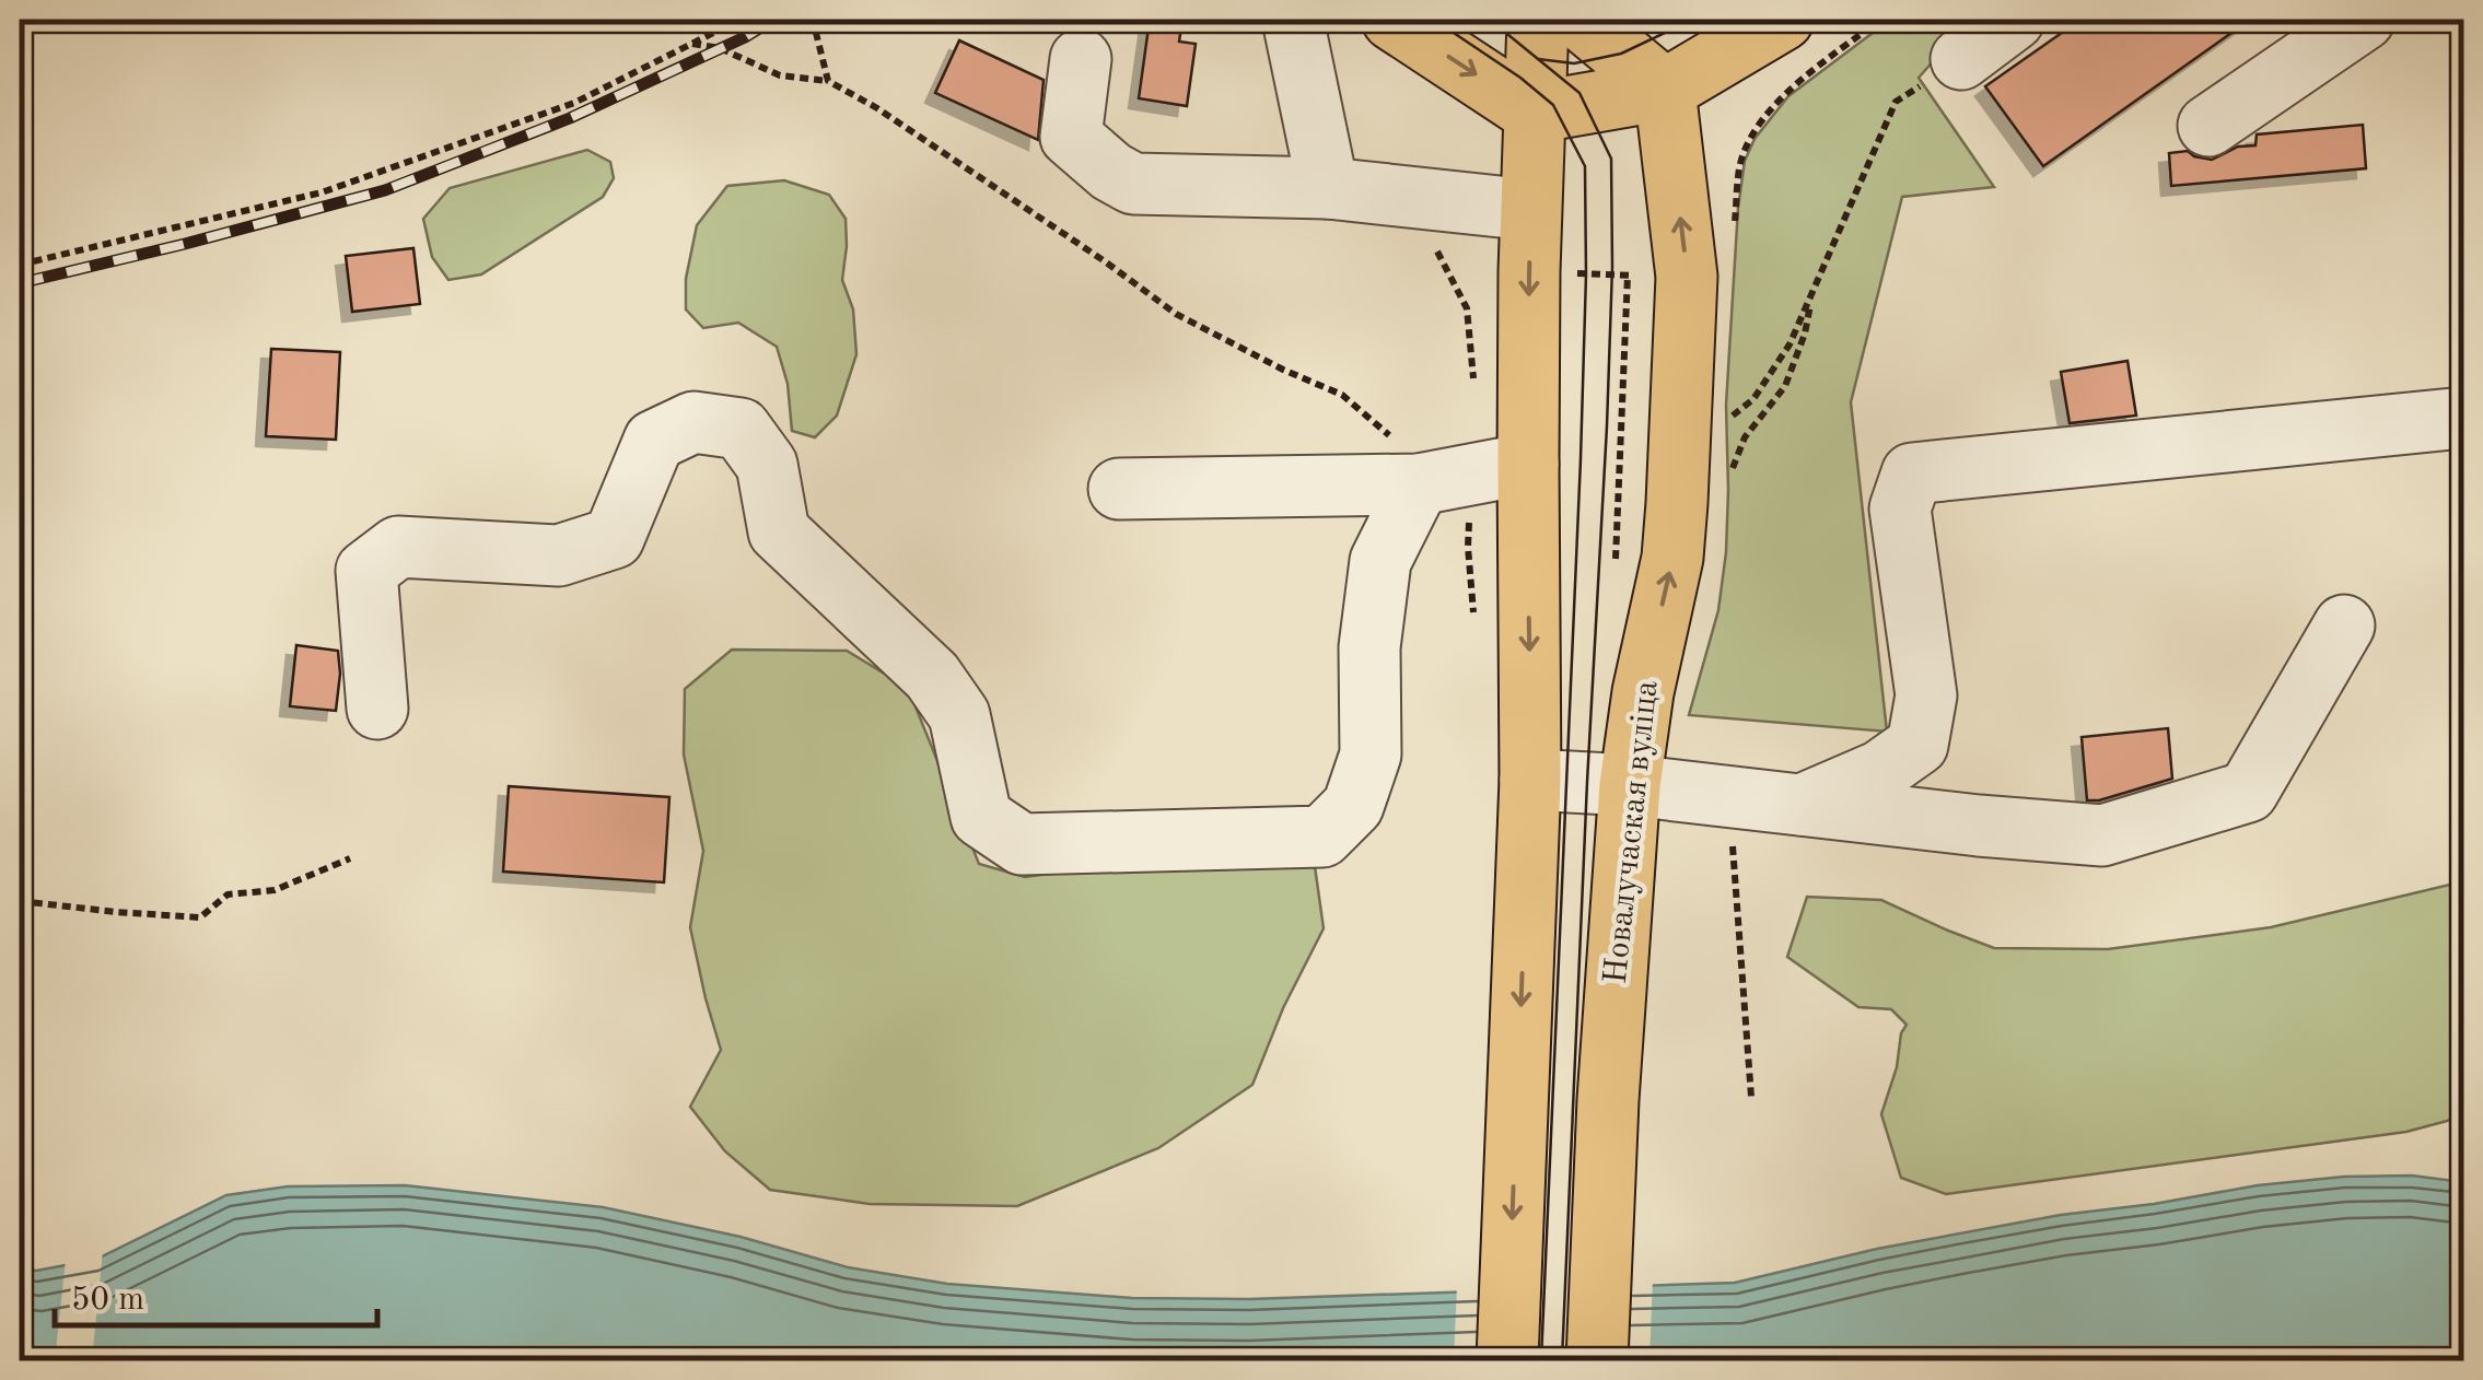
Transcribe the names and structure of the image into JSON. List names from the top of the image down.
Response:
{
  "streets": {
    "main road": ["Новалучаская вуліца"]
  },
  "scale_bar": "50 m"
}
